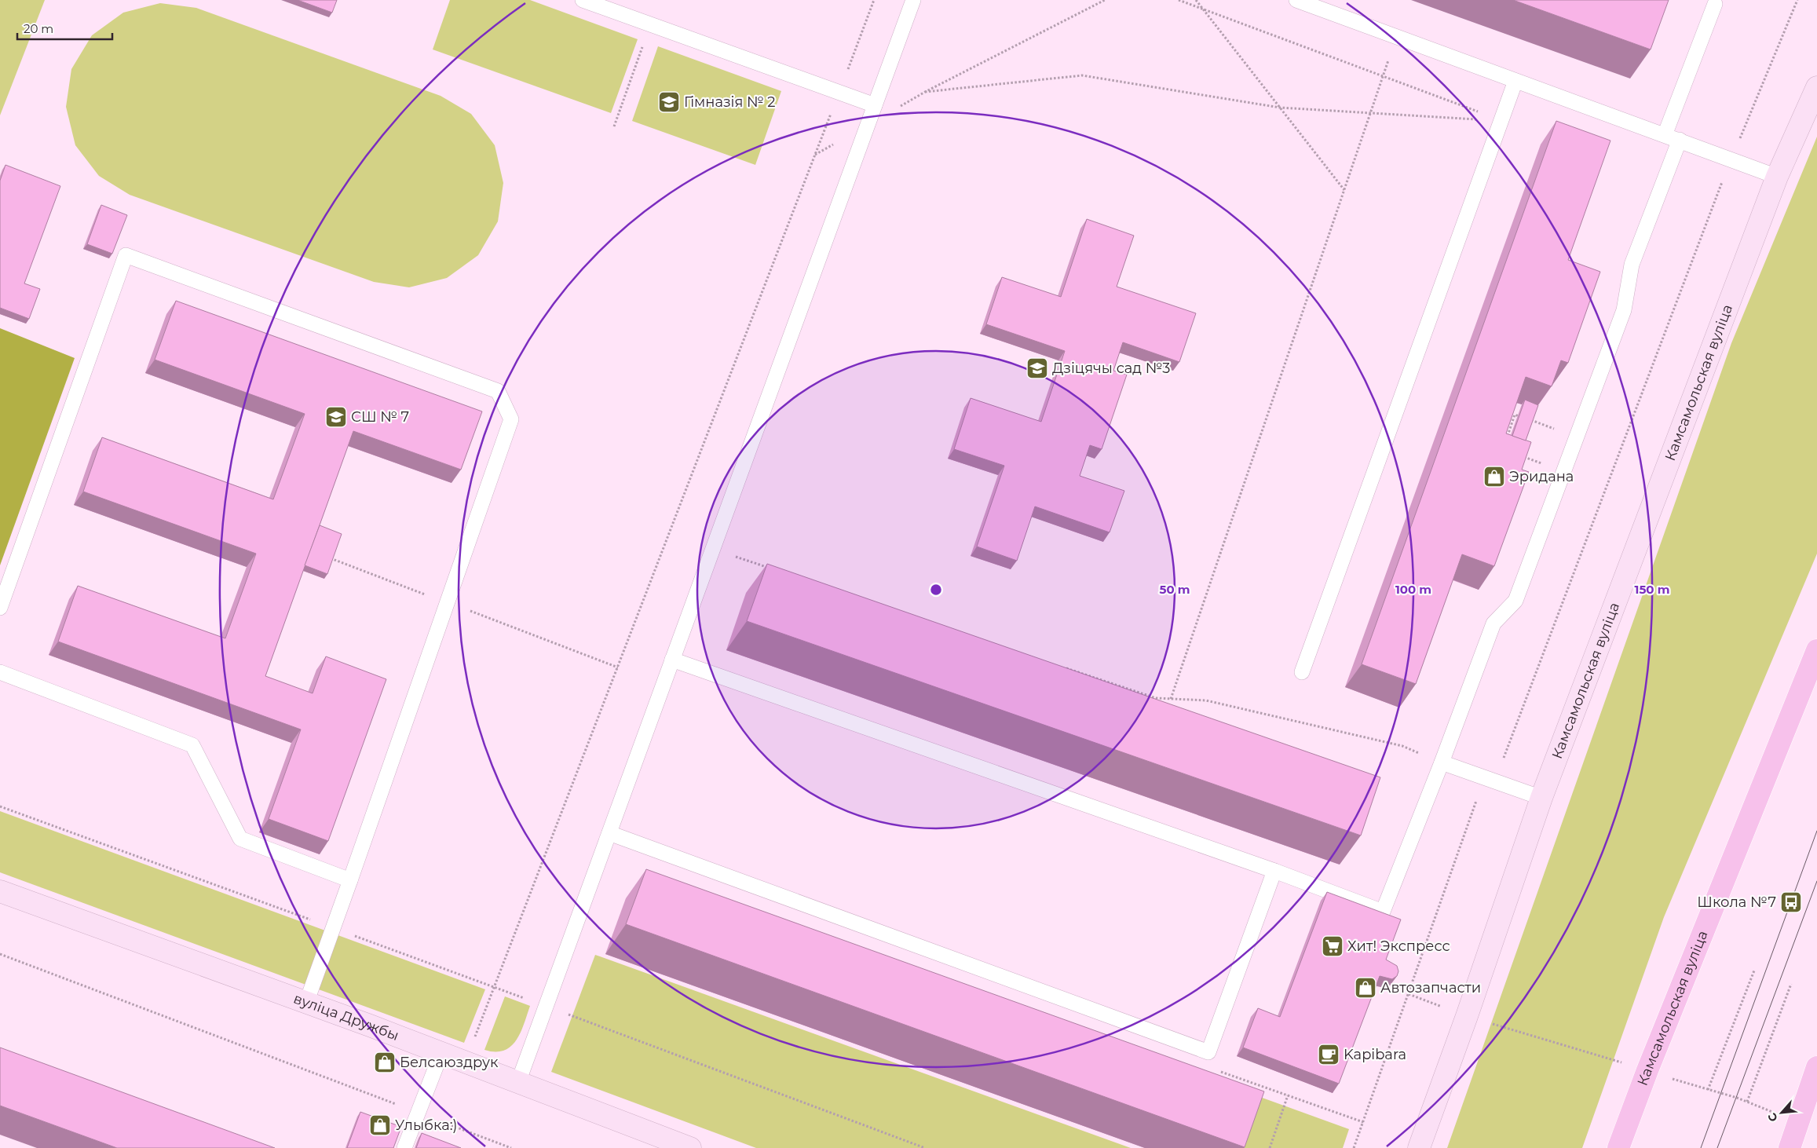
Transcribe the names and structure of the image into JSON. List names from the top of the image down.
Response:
{
  "streets": {
    "main road": ["Камсамольская вуліца"],
    "street": ["вуліца Дружбы"]
  },
  "places": {
    "school or university": ["Гімназія № 2", "Дзіцячы сад №3", "СШ № 7"],
    "shop": [
      "Эридана",
      "Автозапчасти",
      "Белсаюздрук",
      "Улыбка:)"
    ],
    "bus stop": ["Школа №7"],
    "supermarket": ["Хит! Экспресс"],
    "cafe": ["Kapibara"]
  },
  "scale_bar": "20 m",
  "north": "bottom left",
  "rings": ["50 m", "100 m", "150 m"]
}
